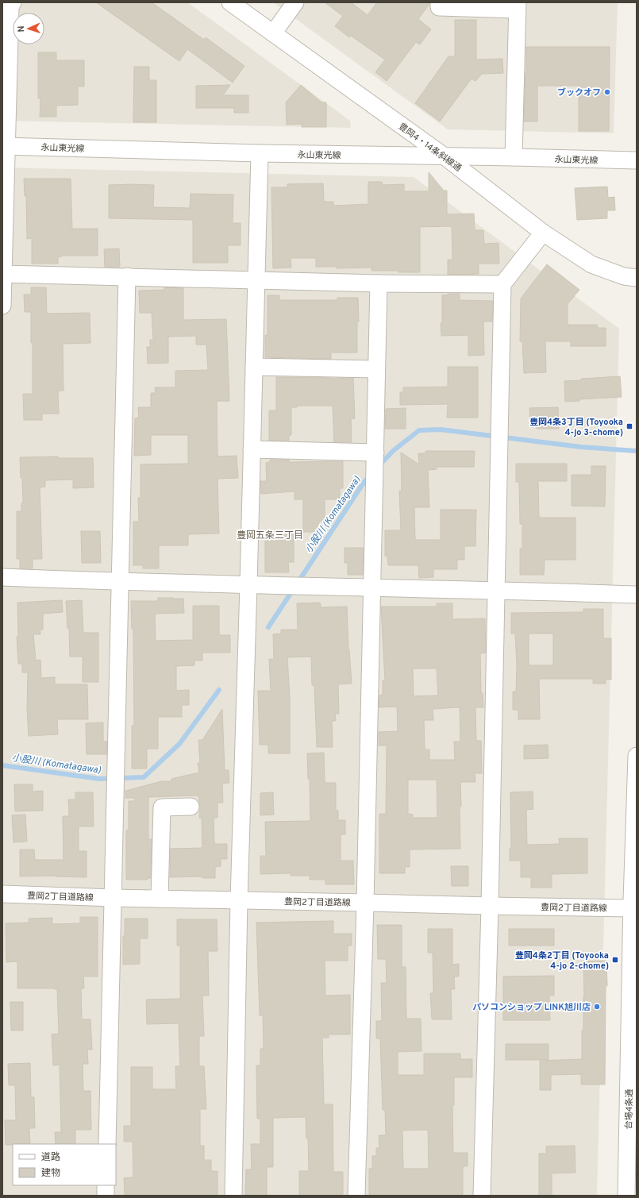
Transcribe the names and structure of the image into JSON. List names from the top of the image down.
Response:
{
  "streets": {
    "street": [
      "豊岡4・14条斜線通",
      "永山東光線",
      "豊岡2丁目道路線",
      "台場4条通"
    ]
  },
  "crossings": [
    ["豊岡4・14条斜線通", "永山東光線"],
    ["豊岡2丁目道路線", "台場4条通"]
  ],
  "districts": ["豊岡五条三丁目"],
  "water": ["小股川 (Komatagawa)"],
  "places": {
    "other": ["ブックオフ", "パソコンショップ LINK旭川店"],
    "transit": ["豊岡4条3丁目 (Toyooka 4-jo 3-chome)", "豊岡4条2丁目 (Toyooka 4-jo 2-chome)"]
  },
  "legend": ["道路", "建物"],
  "north": "left"
}
